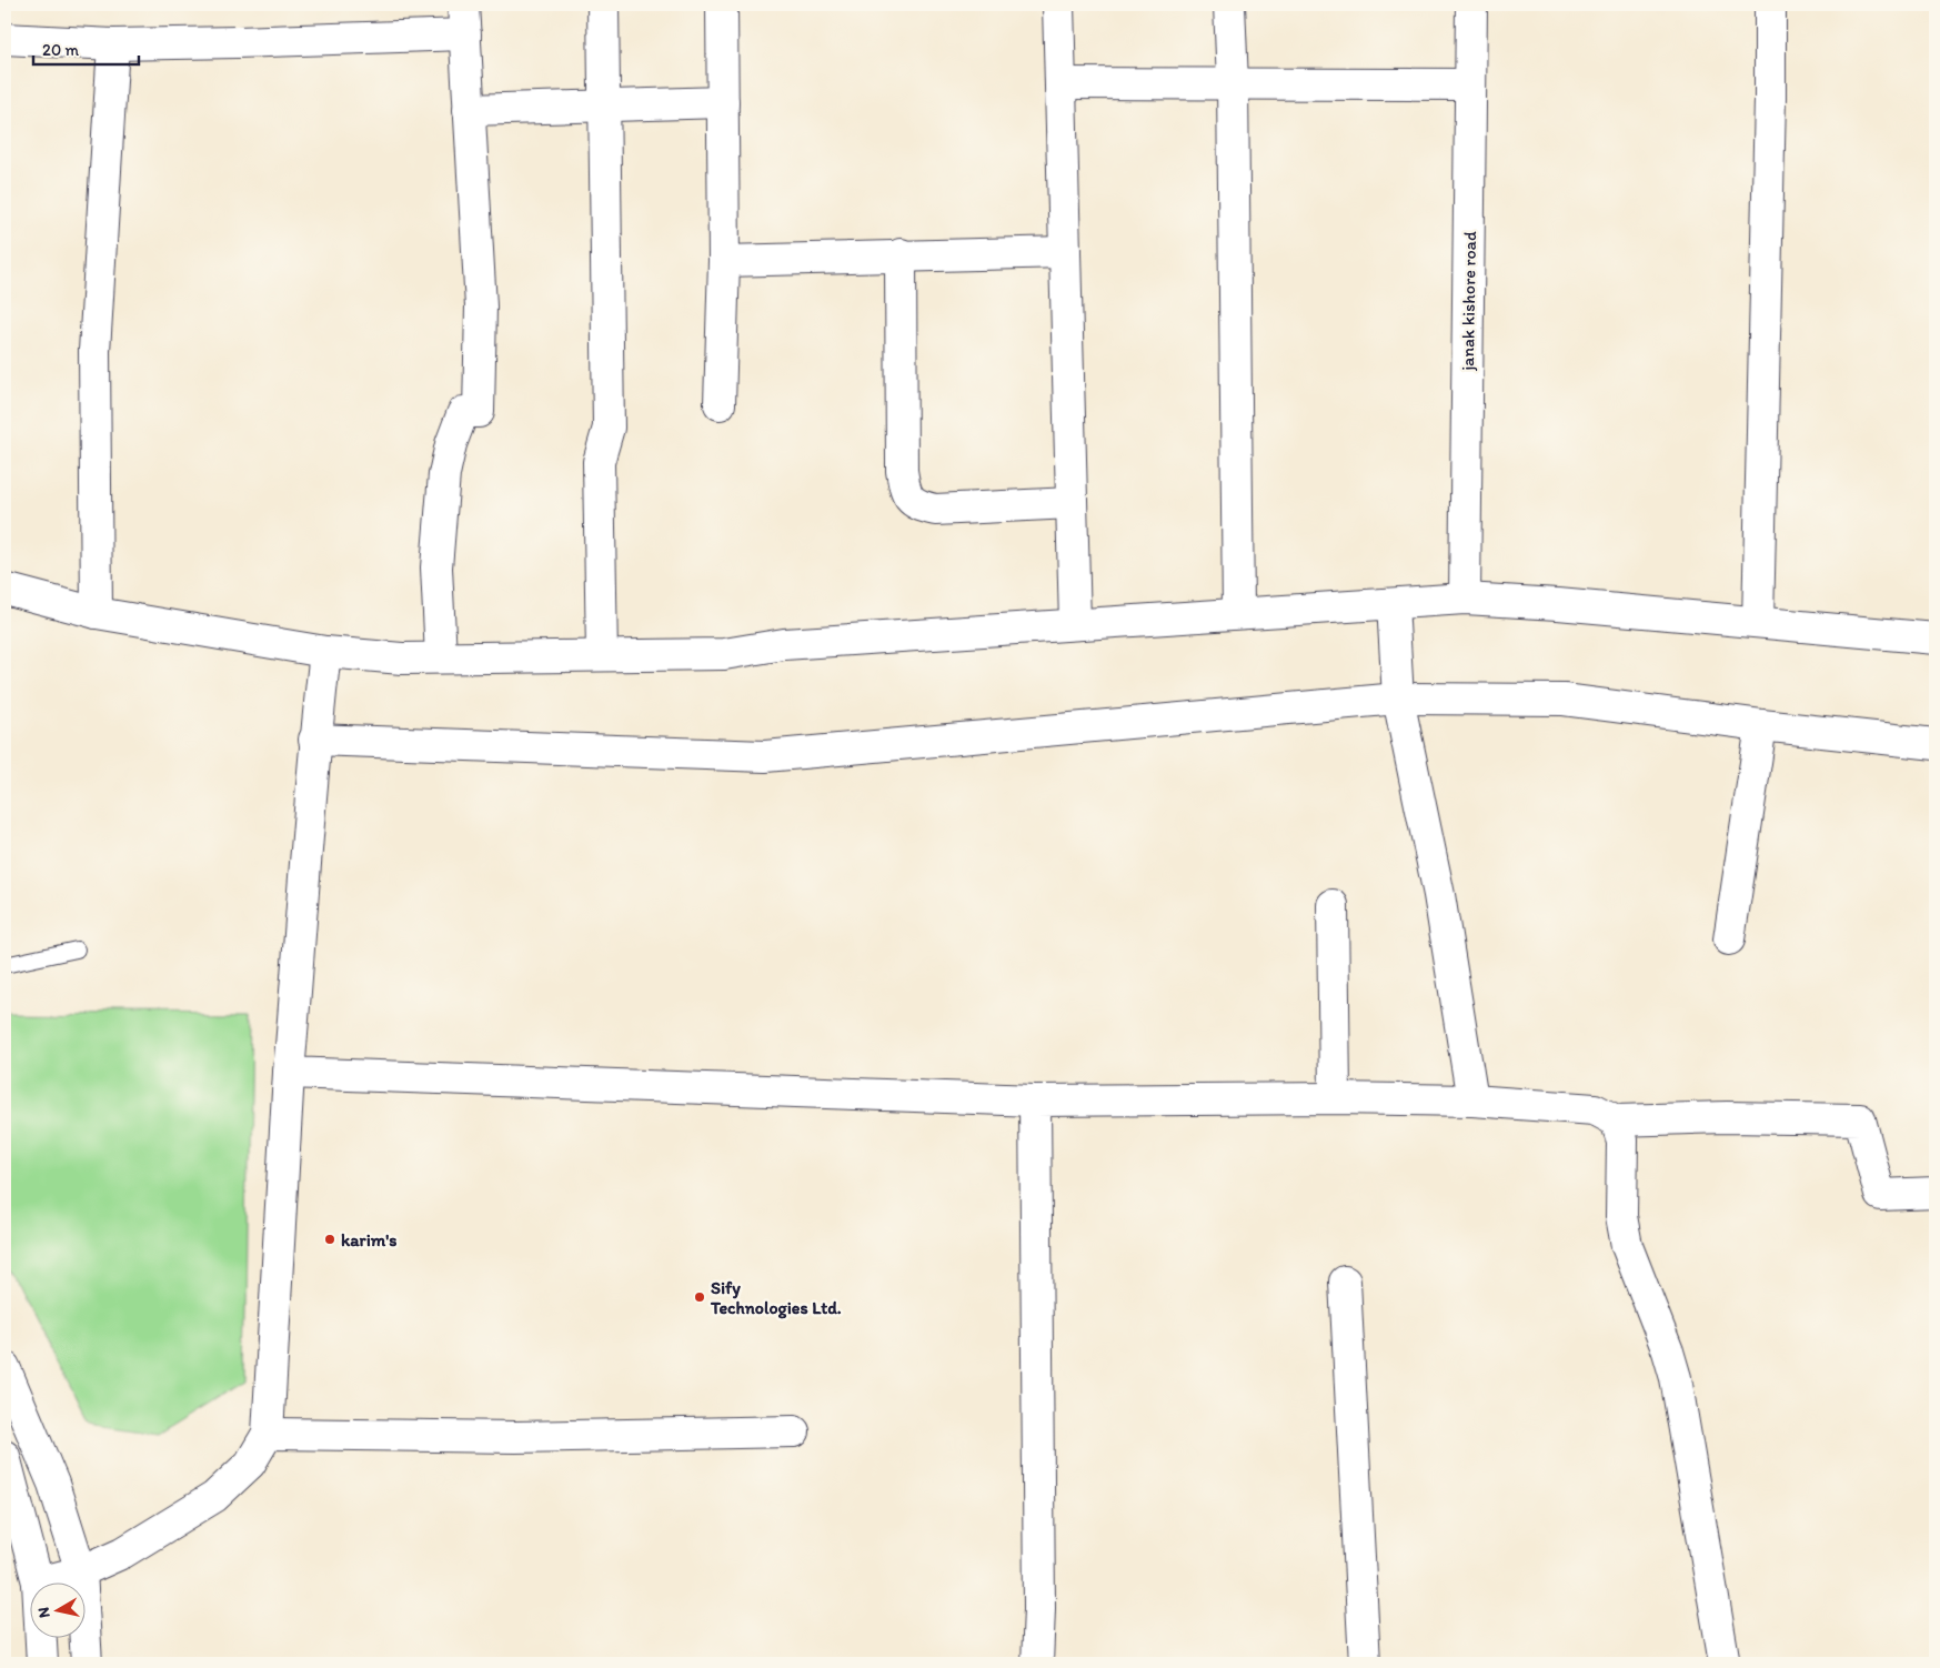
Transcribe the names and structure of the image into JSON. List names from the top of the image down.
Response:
{
  "streets": {
    "street": ["janak kishore road"]
  },
  "places": ["karim's", "Sify Technologies Ltd."],
  "scale_bar": "20 m",
  "north": "left"
}
